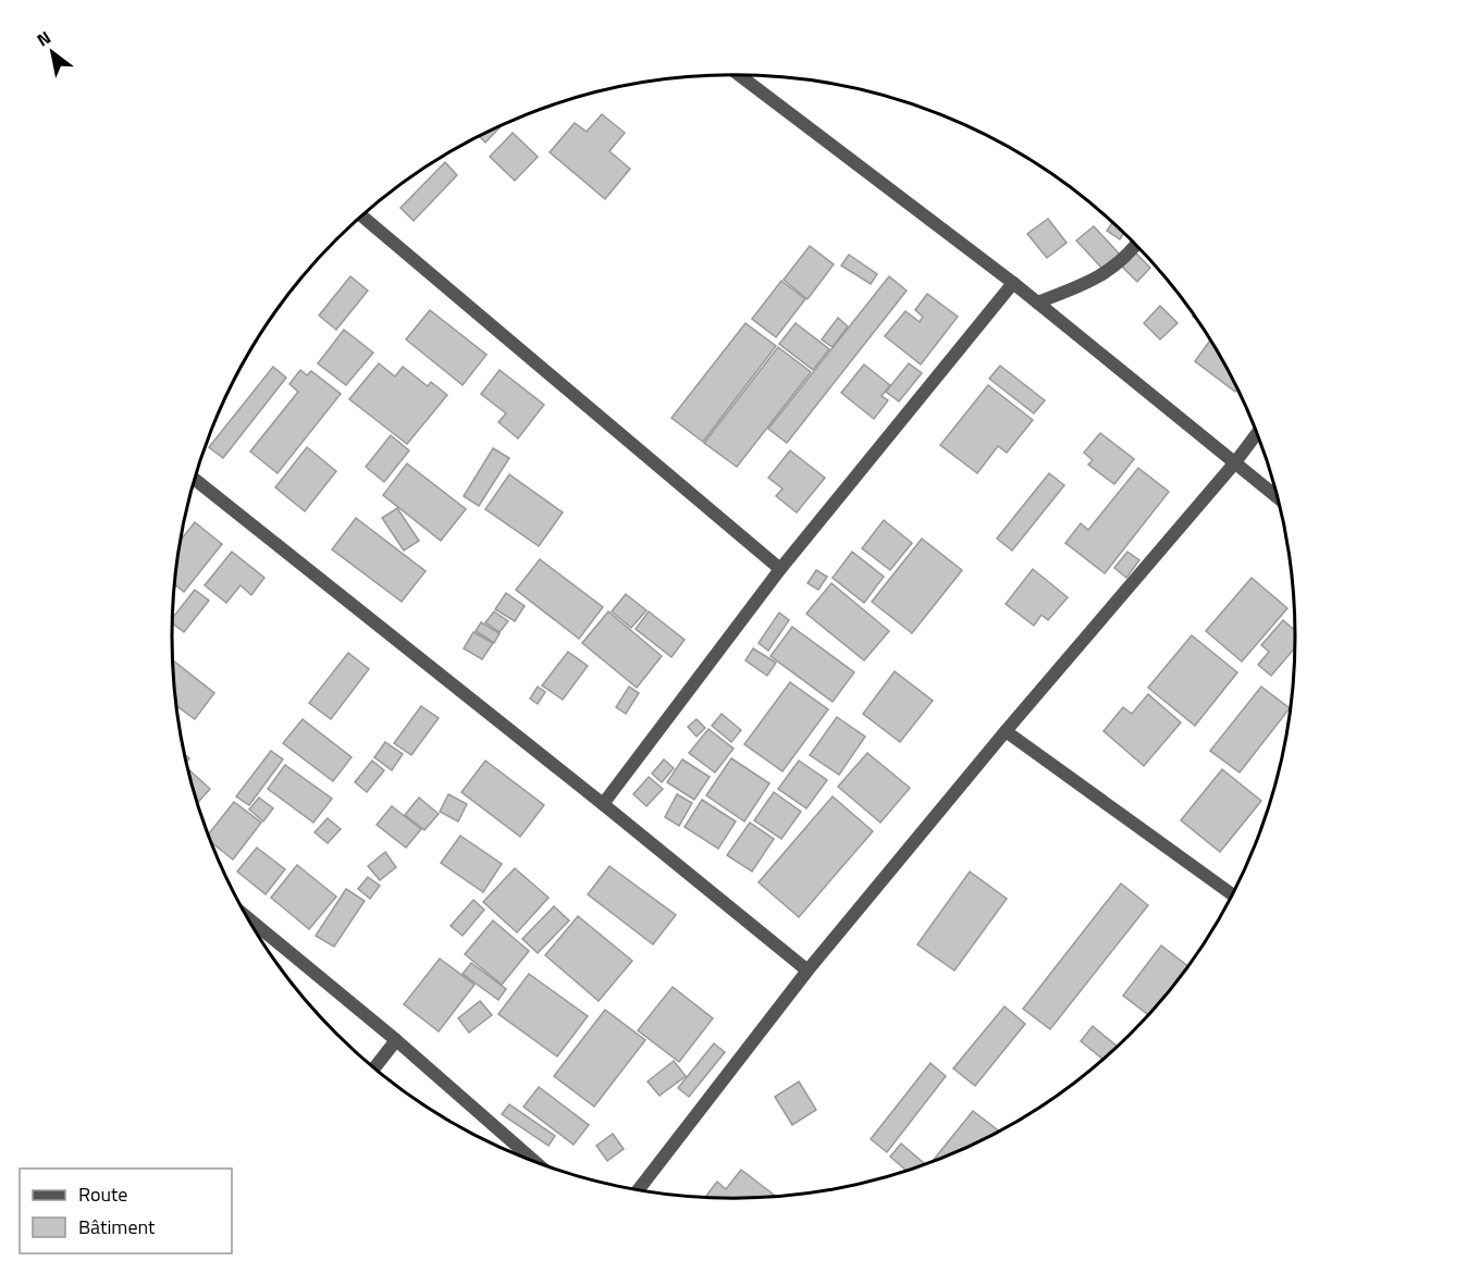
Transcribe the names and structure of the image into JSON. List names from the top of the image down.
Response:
{
  "legend": ["Route", "Bâtiment"],
  "north": "top left"
}
